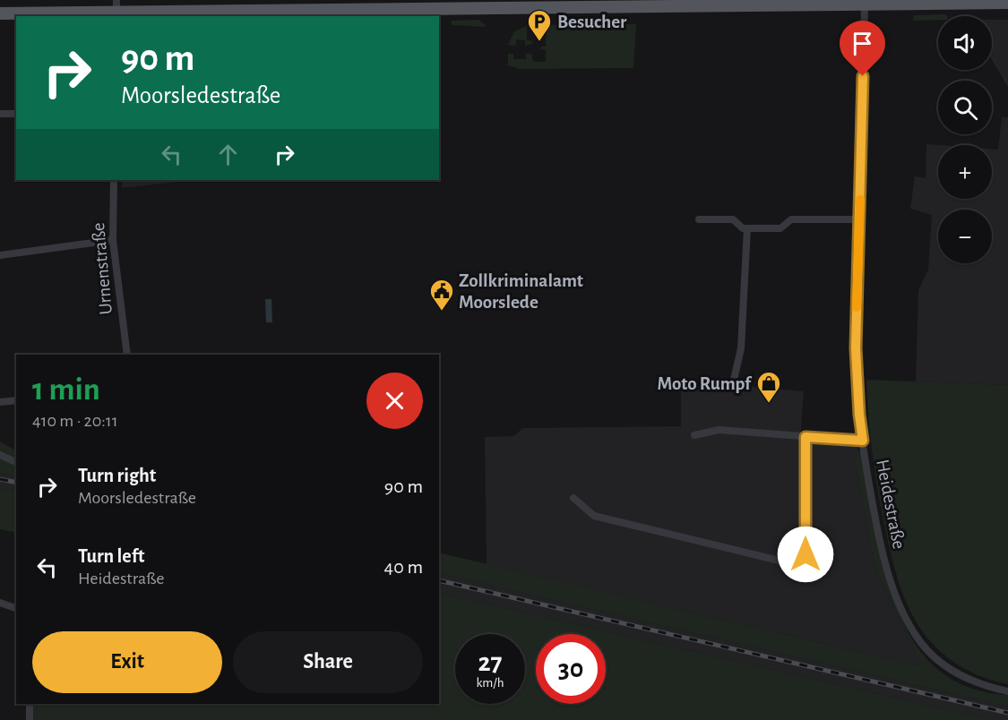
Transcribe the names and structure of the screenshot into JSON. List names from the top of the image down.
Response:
{
  "streets": {
    "street": ["Urnenstraße", "Heidestraße"]
  },
  "places": {
    "parking": ["Besucher"],
    "public building": ["Zollkriminalamt Moorslede"],
    "shop": ["Moto Rumpf"]
  },
  "page": {
    "map_buttons": ["+", "−"],
    "turn": ["90 m", "Moorsledestraße"],
    "heading": ["1 min", "410 m · 20:11"],
    "list": [
      {
        "name": "Turn right",
        "note": "Moorsledestraße",
        "value": "90 m"
      },
      {
        "name": "Turn left",
        "note": "Heidestraße",
        "value": "40 m"
      }
    ],
    "buttons": ["Exit", "Share"],
    "speed": "27 km/h",
    "limit": "30"
  }
}
